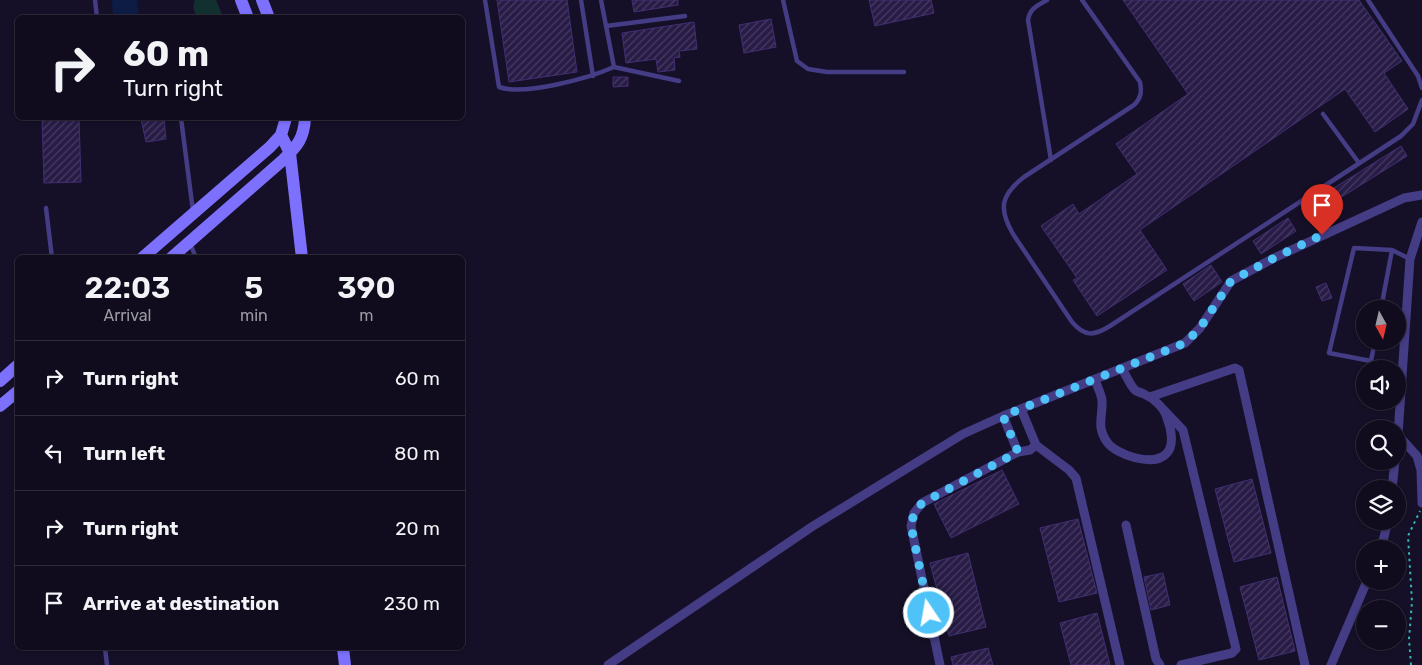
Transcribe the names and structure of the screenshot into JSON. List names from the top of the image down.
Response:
{
  "north": "bottom",
  "page": {
    "turn": ["60 m", "Turn right"],
    "eta": [
      "22:03",
      "Arrival",
      "5",
      "min",
      "390",
      "m"
    ],
    "map_buttons": ["+", "−"],
    "list": [
      {
        "name": "Turn right",
        "value": "60 m"
      },
      {
        "name": "Turn left",
        "value": "80 m"
      },
      {
        "name": "Turn right",
        "value": "20 m"
      },
      {
        "name": "Arrive at destination",
        "value": "230 m"
      }
    ]
  }
}
